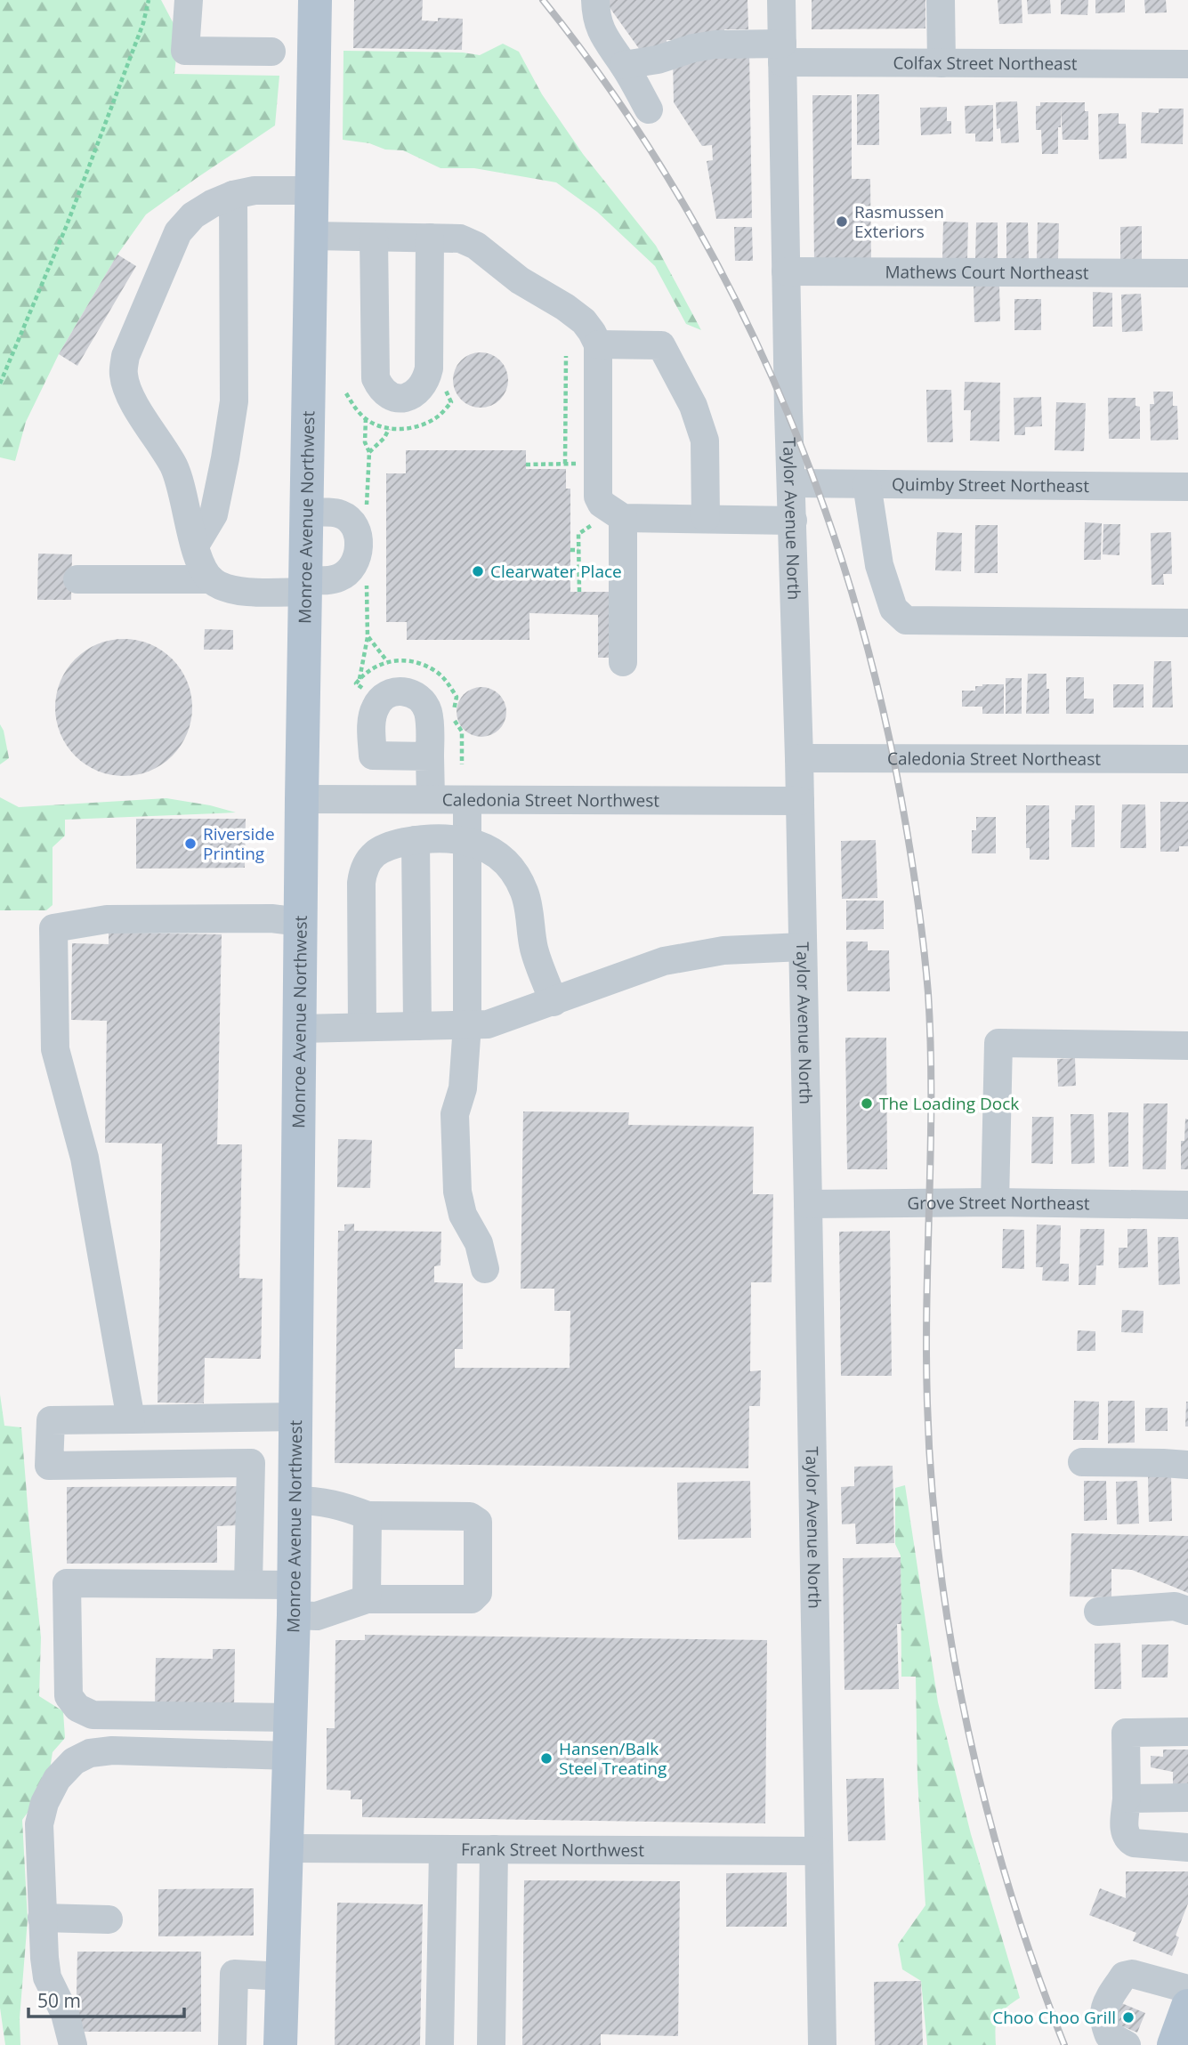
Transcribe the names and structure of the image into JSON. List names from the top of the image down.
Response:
{
  "streets": {
    "main road": ["Monroe Avenue Northwest"],
    "street": [
      "Colfax Street Northeast",
      "Mathews Court Northeast",
      "Quimby Street Northeast",
      "Taylor Avenue North",
      "Caledonia Street Northeast",
      "Caledonia Street Northwest",
      "Grove Street Northeast",
      "Frank Street Northwest"
    ]
  },
  "crossings": [
    ["Colfax Street Northeast", "Taylor Avenue North"],
    ["Mathews Court Northeast", "Taylor Avenue North"],
    ["Quimby Street Northeast", "Taylor Avenue North"],
    ["Monroe Avenue Northwest", "Caledonia Street Northwest"],
    ["Monroe Avenue Northwest", "Frank Street Northwest"],
    ["Taylor Avenue North", "Caledonia Street Northeast"],
    ["Taylor Avenue North", "Caledonia Street Northwest"],
    ["Taylor Avenue North", "Grove Street Northeast"],
    ["Taylor Avenue North", "Frank Street Northwest"]
  ],
  "places": [
    "Rasmussen Exteriors",
    "Clearwater Place",
    "Riverside Printing",
    "The Loading Dock",
    "Hansen/Balk Steel Treating",
    "Choo Choo Grill"
  ],
  "scale_bar": "50 m"
}
